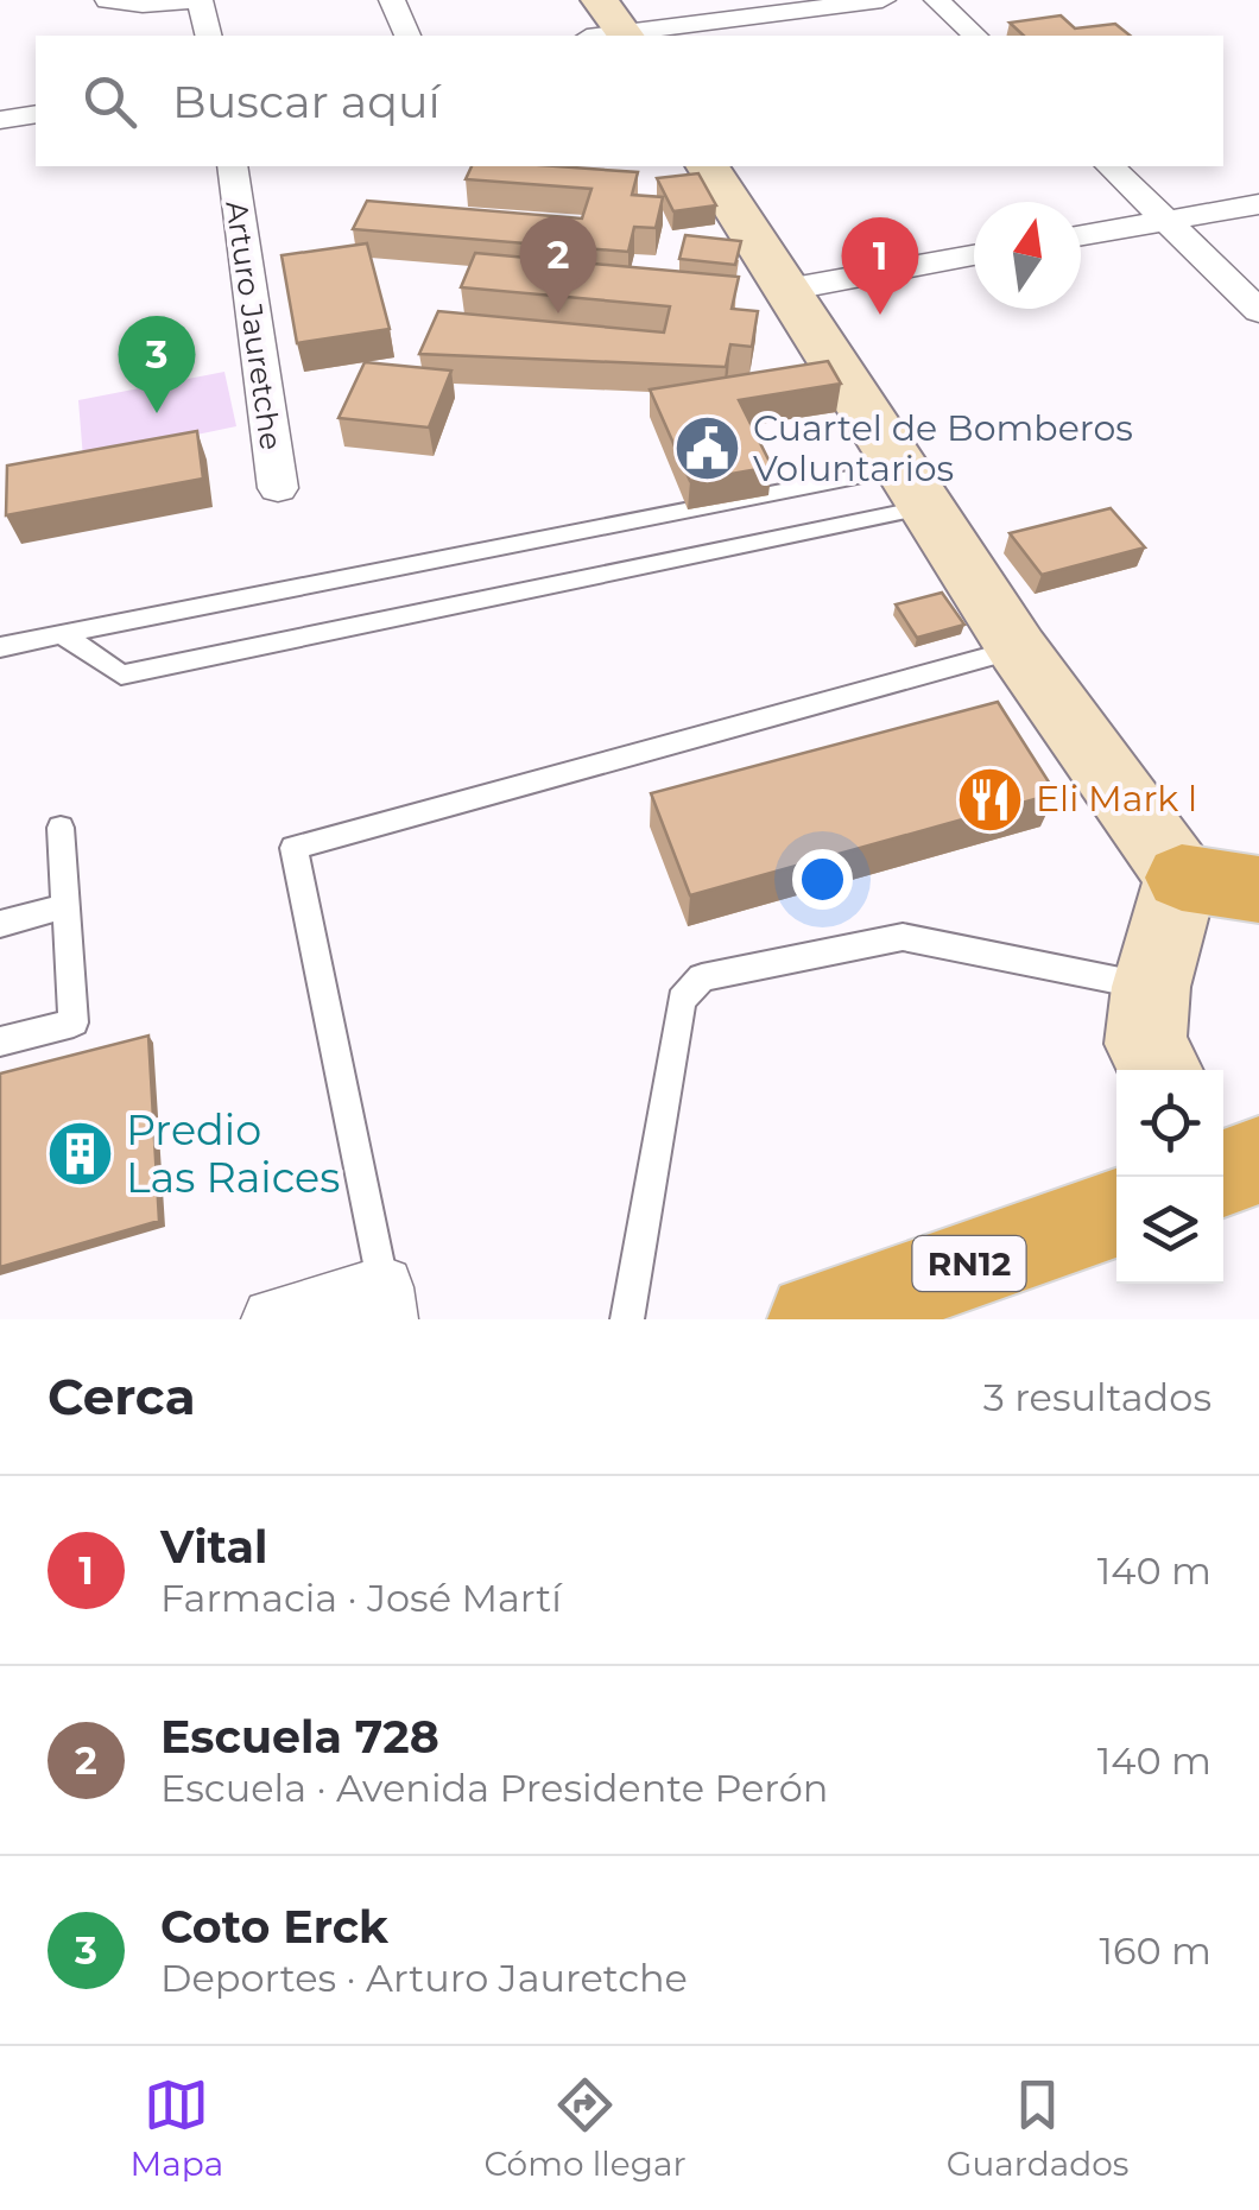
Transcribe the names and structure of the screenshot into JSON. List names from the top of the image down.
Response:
{
  "streets": {
    "highway": ["RN12"],
    "street": ["Arturo Jauretche"]
  },
  "places": {
    "public building": ["Cuartel de Bomberos Voluntarios"],
    "restaurant": ["Eli Mark l"],
    "building": ["Predio Las Raices"]
  },
  "north": "top",
  "page": {
    "search": "Buscar aquí",
    "pins": ["2", "1", "3"],
    "heading": ["Cerca", "3 resultados"],
    "list": [
      {
        "mark": "1",
        "name": "Vital",
        "note": "Farmacia · José Martí",
        "value": "140 m"
      },
      {
        "mark": "2",
        "name": "Escuela 728",
        "note": "Escuela · Avenida Presidente Perón",
        "value": "140 m"
      },
      {
        "mark": "3",
        "name": "Coto Erck",
        "note": "Deportes · Arturo Jauretche",
        "value": "160 m"
      }
    ],
    "nav": ["Mapa", "Cómo llegar", "Guardados"]
  }
}
